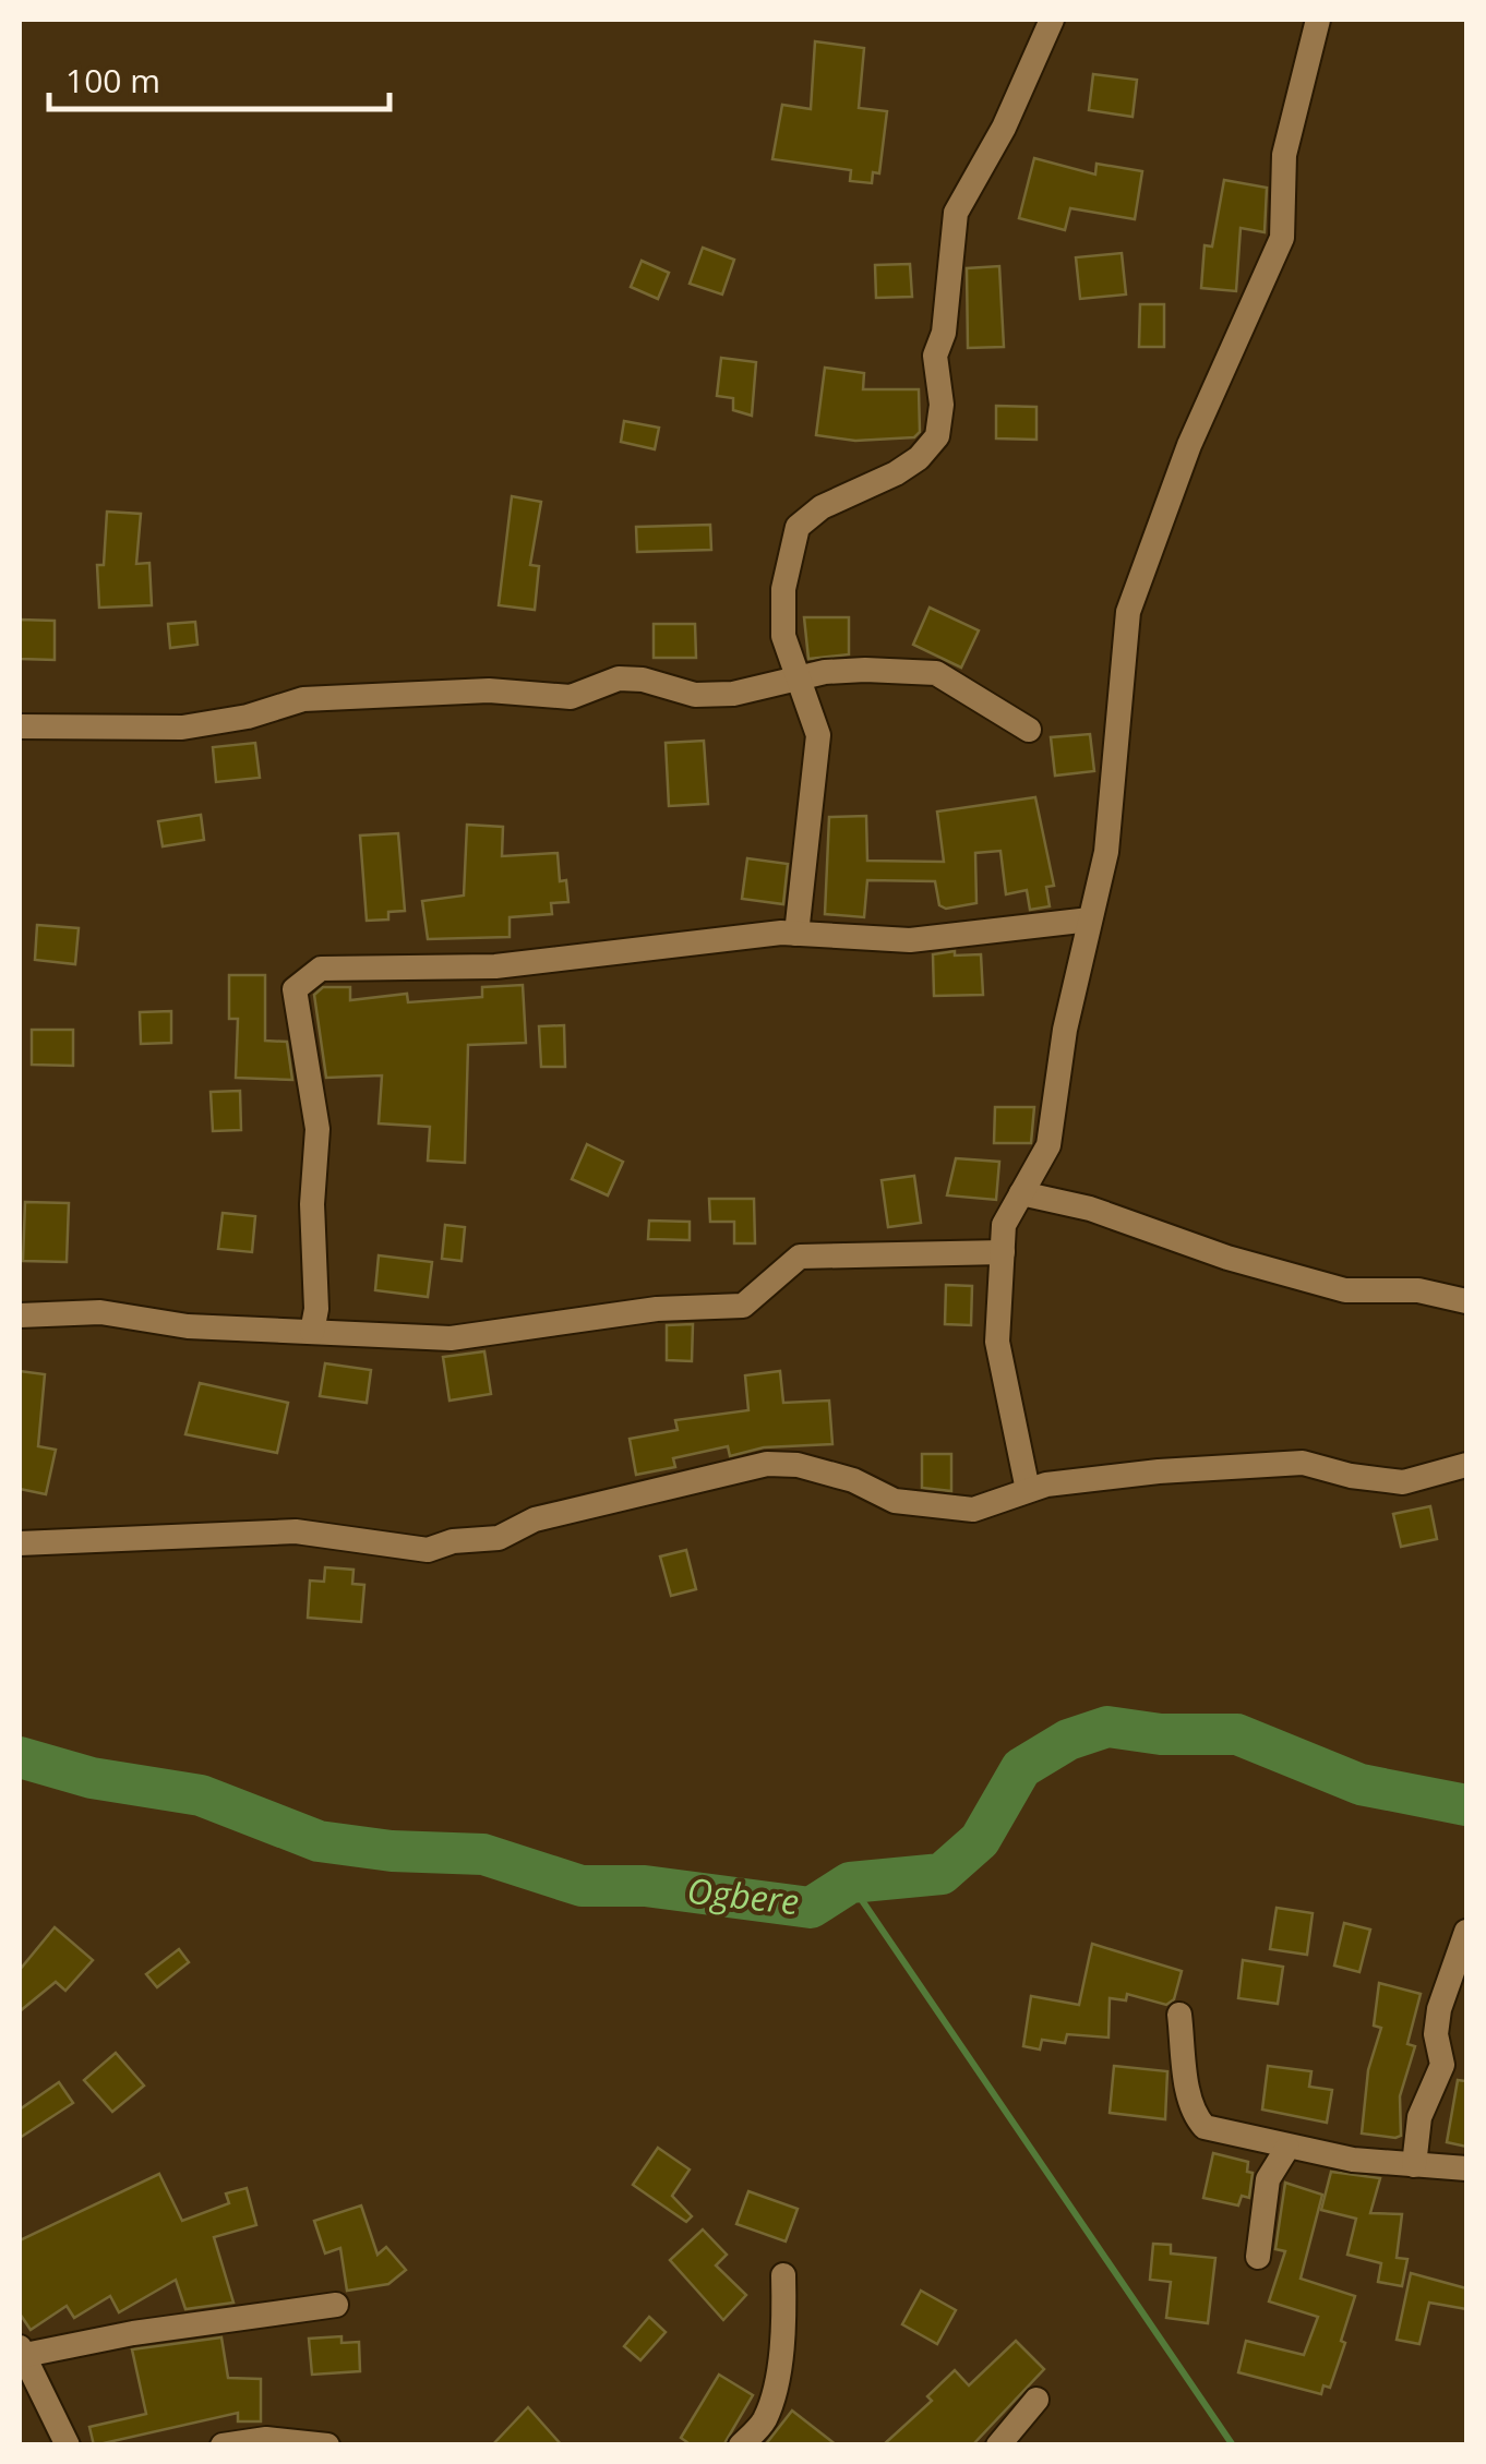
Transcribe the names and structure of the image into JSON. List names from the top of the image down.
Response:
{
  "water": ["Ogbere"],
  "scale_bar": "100 m"
}
